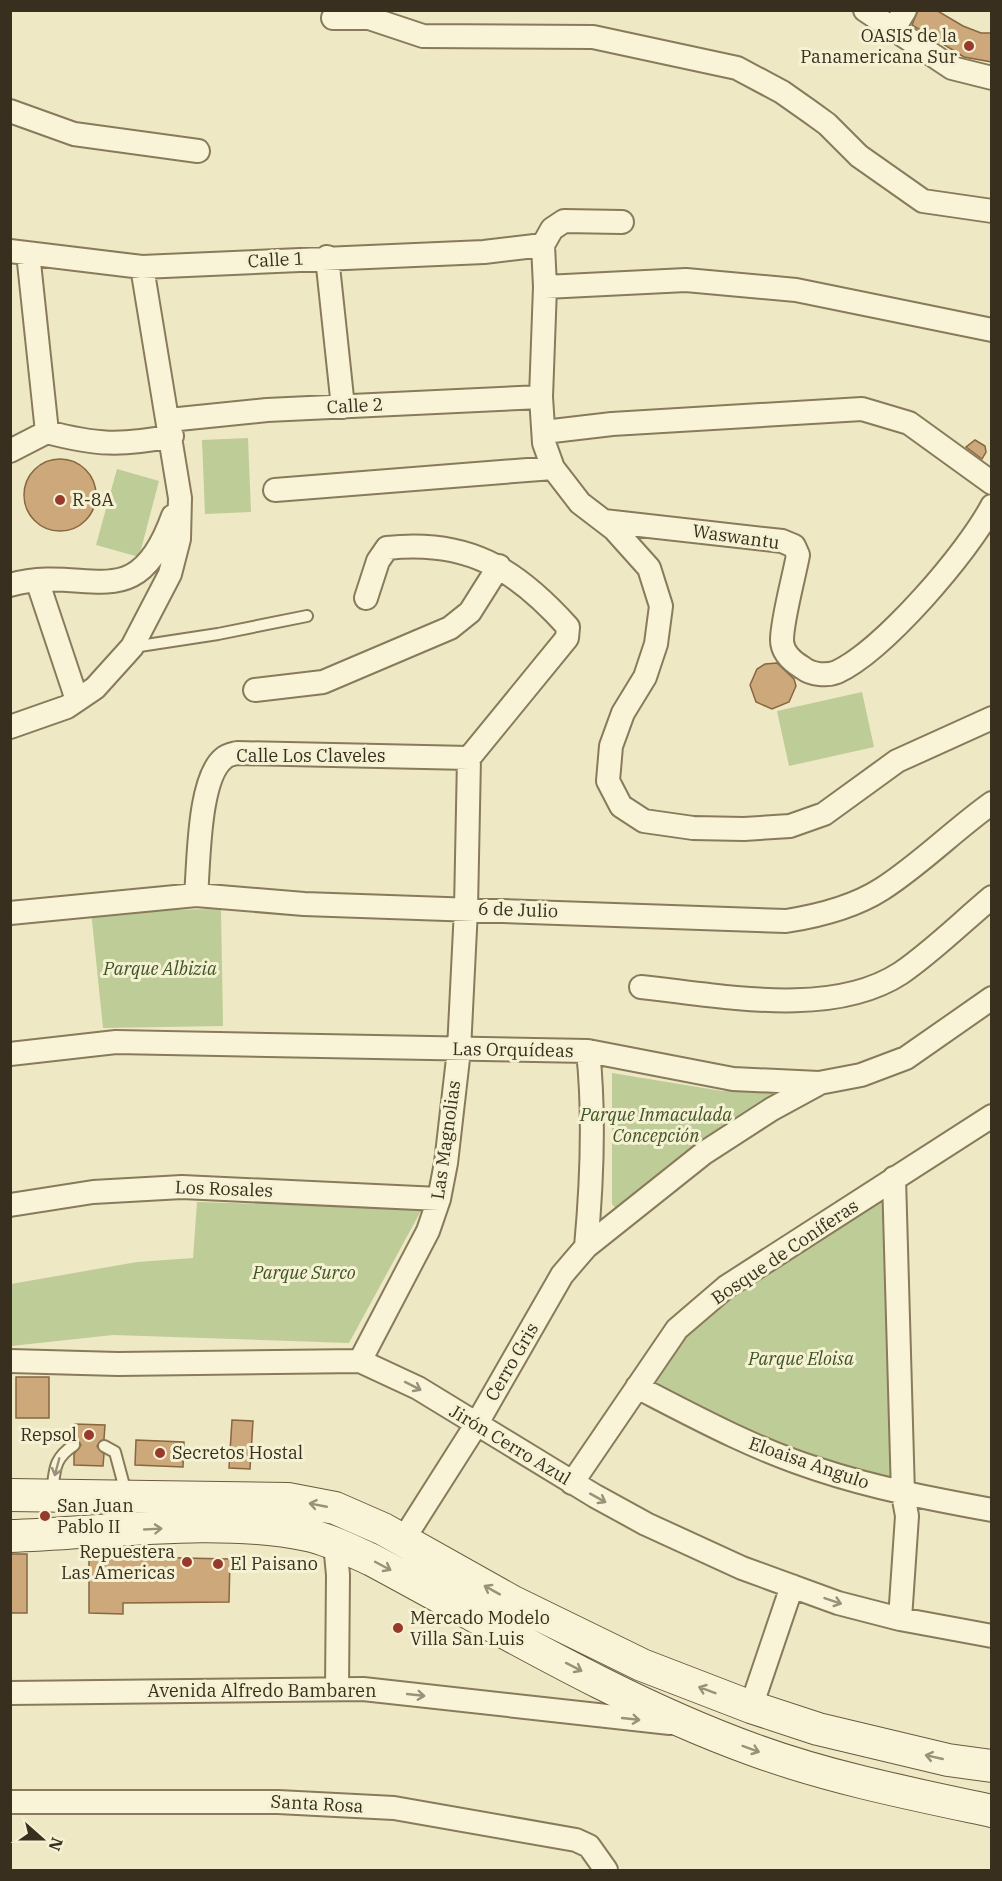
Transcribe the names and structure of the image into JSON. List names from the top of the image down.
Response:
{
  "streets": {
    "street": [
      "Calle 1",
      "Calle 2",
      "Waswantu",
      "Calle Los Claveles",
      "6 de Julio",
      "Las Orquídeas",
      "Las Magnolias",
      "Los Rosales",
      "Bosque de Coníferas",
      "Cerro Gris",
      "Jirón Cerro Azul",
      "Eloaisa Angulo",
      "Avenida Alfredo Bambaren",
      "Santa Rosa"
    ]
  },
  "crossings": [
    ["Calle Los Claveles", "6 de Julio"],
    ["Calle Los Claveles", "Las Magnolias"],
    ["6 de Julio", "Las Magnolias"],
    ["Las Orquídeas", "Las Magnolias"],
    ["Las Orquídeas", "Cerro Gris"],
    ["Las Magnolias", "Los Rosales"],
    ["Las Magnolias", "Jirón Cerro Azul"],
    ["Bosque de Coníferas", "Jirón Cerro Azul"],
    ["Bosque de Coníferas", "Eloaisa Angulo"],
    ["Cerro Gris", "Jirón Cerro Azul"]
  ],
  "one_way": ["Jirón Cerro Azul", "Avenida Alfredo Bambaren"],
  "parks": [
    "Parque Albizia",
    "Parque Inmaculada Concepción",
    "Parque Surco",
    "Parque Eloisa"
  ],
  "places": [
    "OASIS de la Panamericana Sur",
    "R-8A",
    "Repsol",
    "Secretos Hostal",
    "San Juan Pablo II",
    "Repuestera Las Americas",
    "El Paisano",
    "Mercado Modelo Villa San Luis"
  ],
  "north": "right"
}
